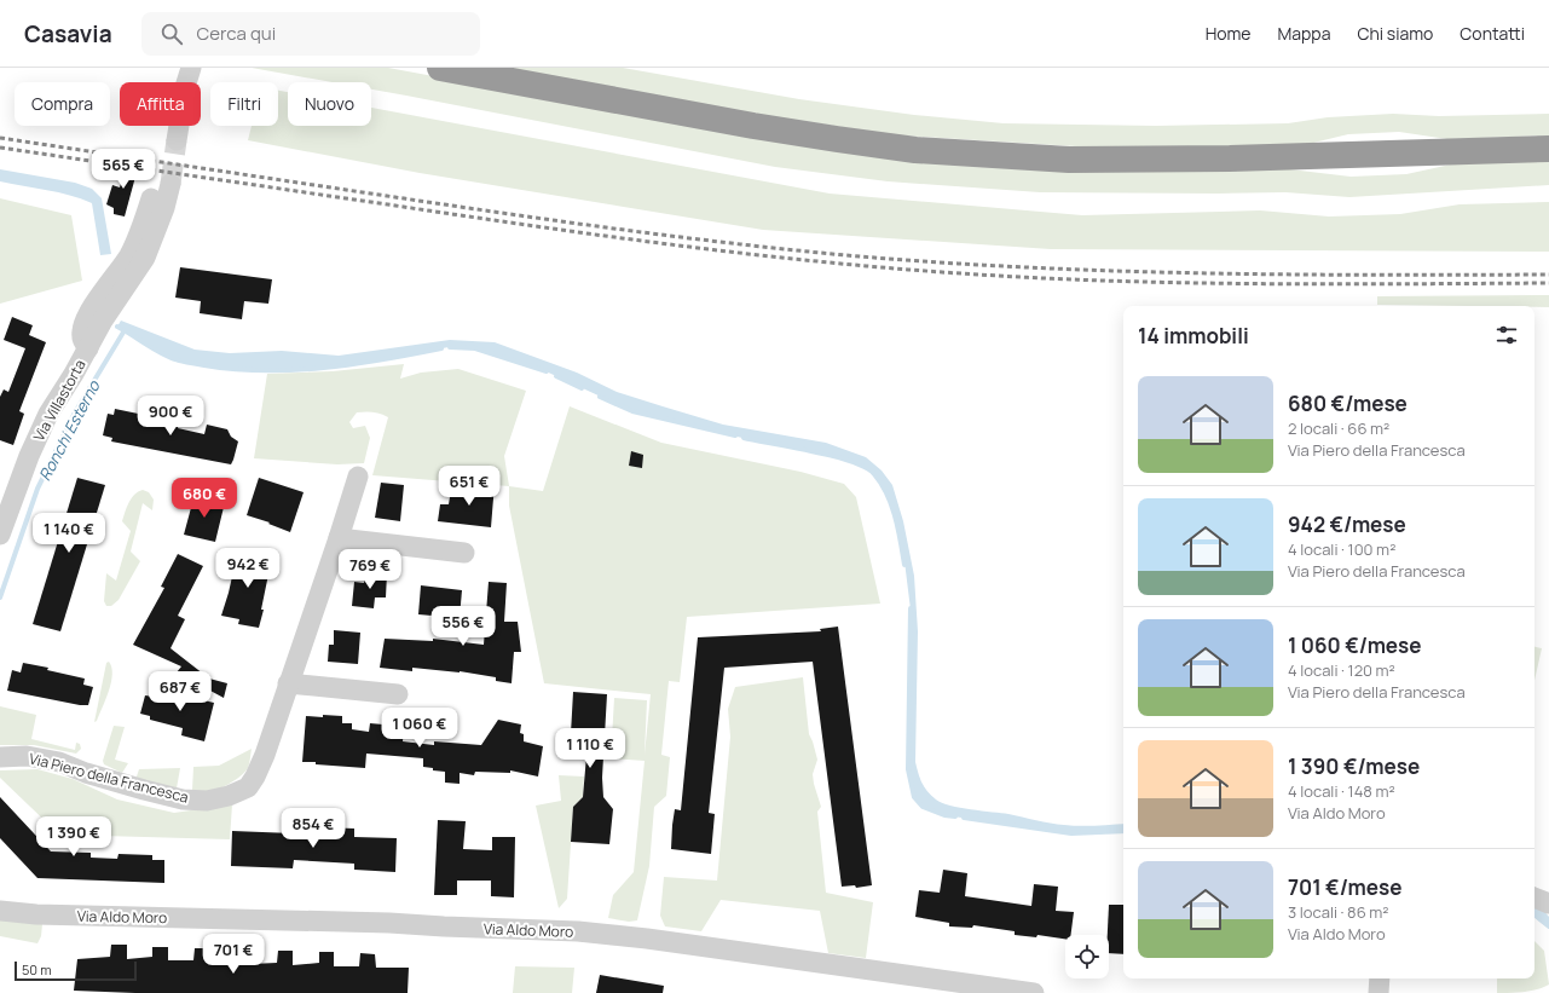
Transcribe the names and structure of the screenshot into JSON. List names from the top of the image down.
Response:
{
  "streets": {
    "street": ["Via Villastorta", "Via Piero della Francesca", "Via Aldo Moro"]
  },
  "water": ["Ronchi Esterno"],
  "scale_bar": "50 m",
  "page": {
    "header": "Casavia",
    "search": "Cerca qui",
    "nav": [
      "Home",
      "Mappa",
      "Chi siamo",
      "Contatti"
    ],
    "chip": [
      "Compra",
      "Affitta",
      "Filtri",
      "Nuovo"
    ],
    "price": [
      "565 €",
      "900 €",
      "651 €",
      "680 €",
      "1 140 €",
      "942 €",
      "769 €",
      "556 €",
      "687 €",
      "1 060 €",
      "1 110 €",
      "854 €",
      "1 390 €",
      "701 €"
    ],
    "heading": "14 immobili",
    "list": [
      {
        "name": "680 €/mese",
        "note": "2 locali · 66 m² · Via Piero della Francesca"
      },
      {
        "name": "942 €/mese",
        "note": "4 locali · 100 m² · Via Piero della Francesca"
      },
      {
        "name": "1 060 €/mese",
        "note": "4 locali · 120 m² · Via Piero della Francesca"
      },
      {
        "name": "1 390 €/mese",
        "note": "4 locali · 148 m² · Via Aldo Moro"
      },
      {
        "name": "701 €/mese",
        "note": "3 locali · 86 m² · Via Aldo Moro"
      }
    ],
    "scale": "50 m"
  }
}
